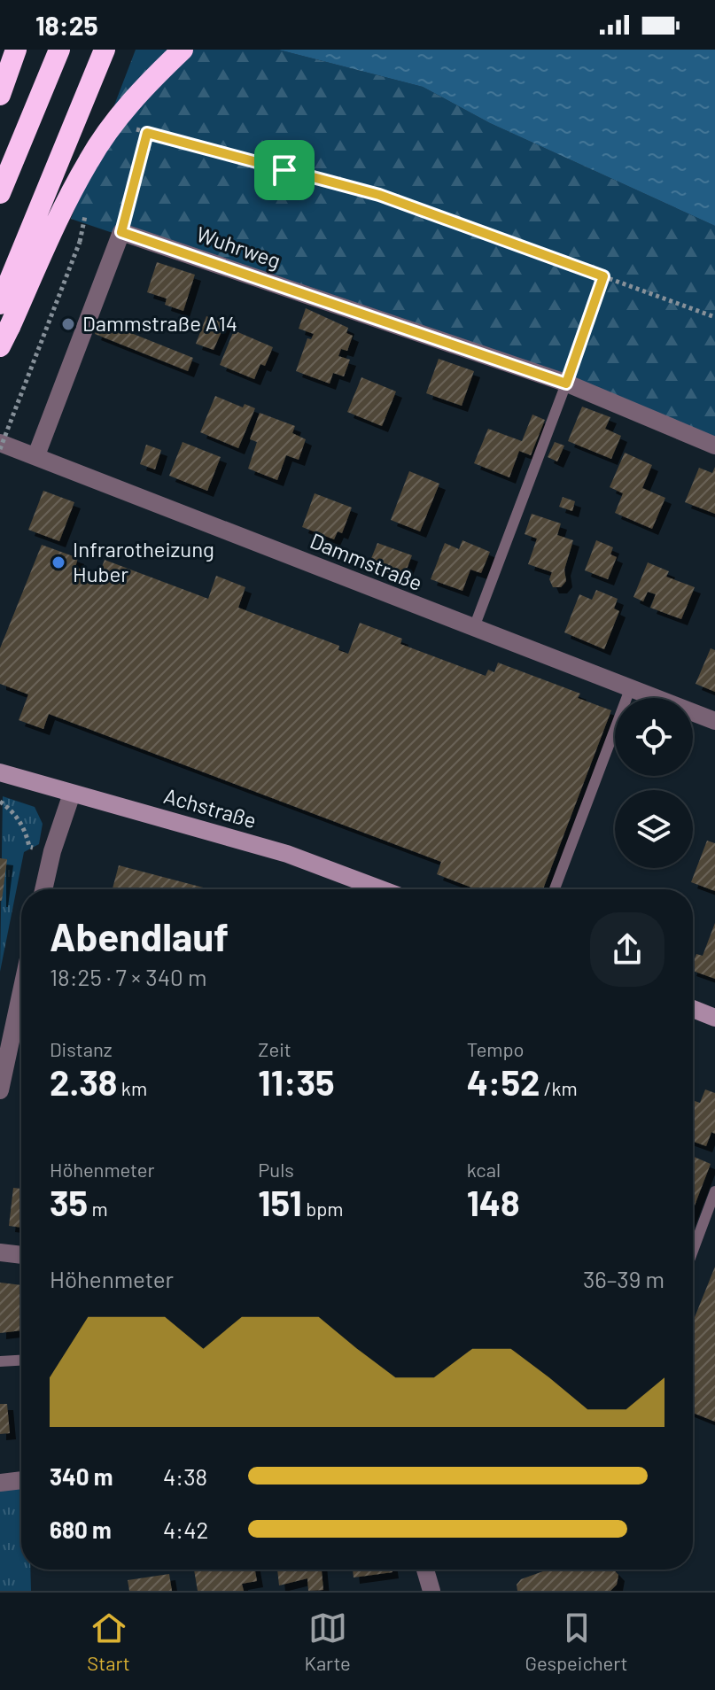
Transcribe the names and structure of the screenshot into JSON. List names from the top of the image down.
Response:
{
  "streets": {
    "main road": ["Achstraße"],
    "street": ["Wuhrweg", "Dammstraße"]
  },
  "places": ["Dammstraße A14", "Infrarotheizung Huber"],
  "page": {
    "status": "18:25",
    "heading": ["Abendlauf", "18:25 · 7 × 340 m"],
    "stats": [
      ["Distanz", "2.38 km"],
      ["Zeit", "11:35"],
      ["Tempo", "4:52 /km"],
      ["Höhenmeter", "35 m"],
      ["Puls", "151 bpm"],
      ["kcal", "148"]
    ],
    "chart": ["Höhenmeter", "36–39 m"],
    "list": [
      {
        "name": "340 m",
        "note": "4:38"
      },
      {
        "name": "680 m",
        "note": "4:42"
      }
    ],
    "tabs": ["Start", "Karte", "Gespeichert"]
  }
}
